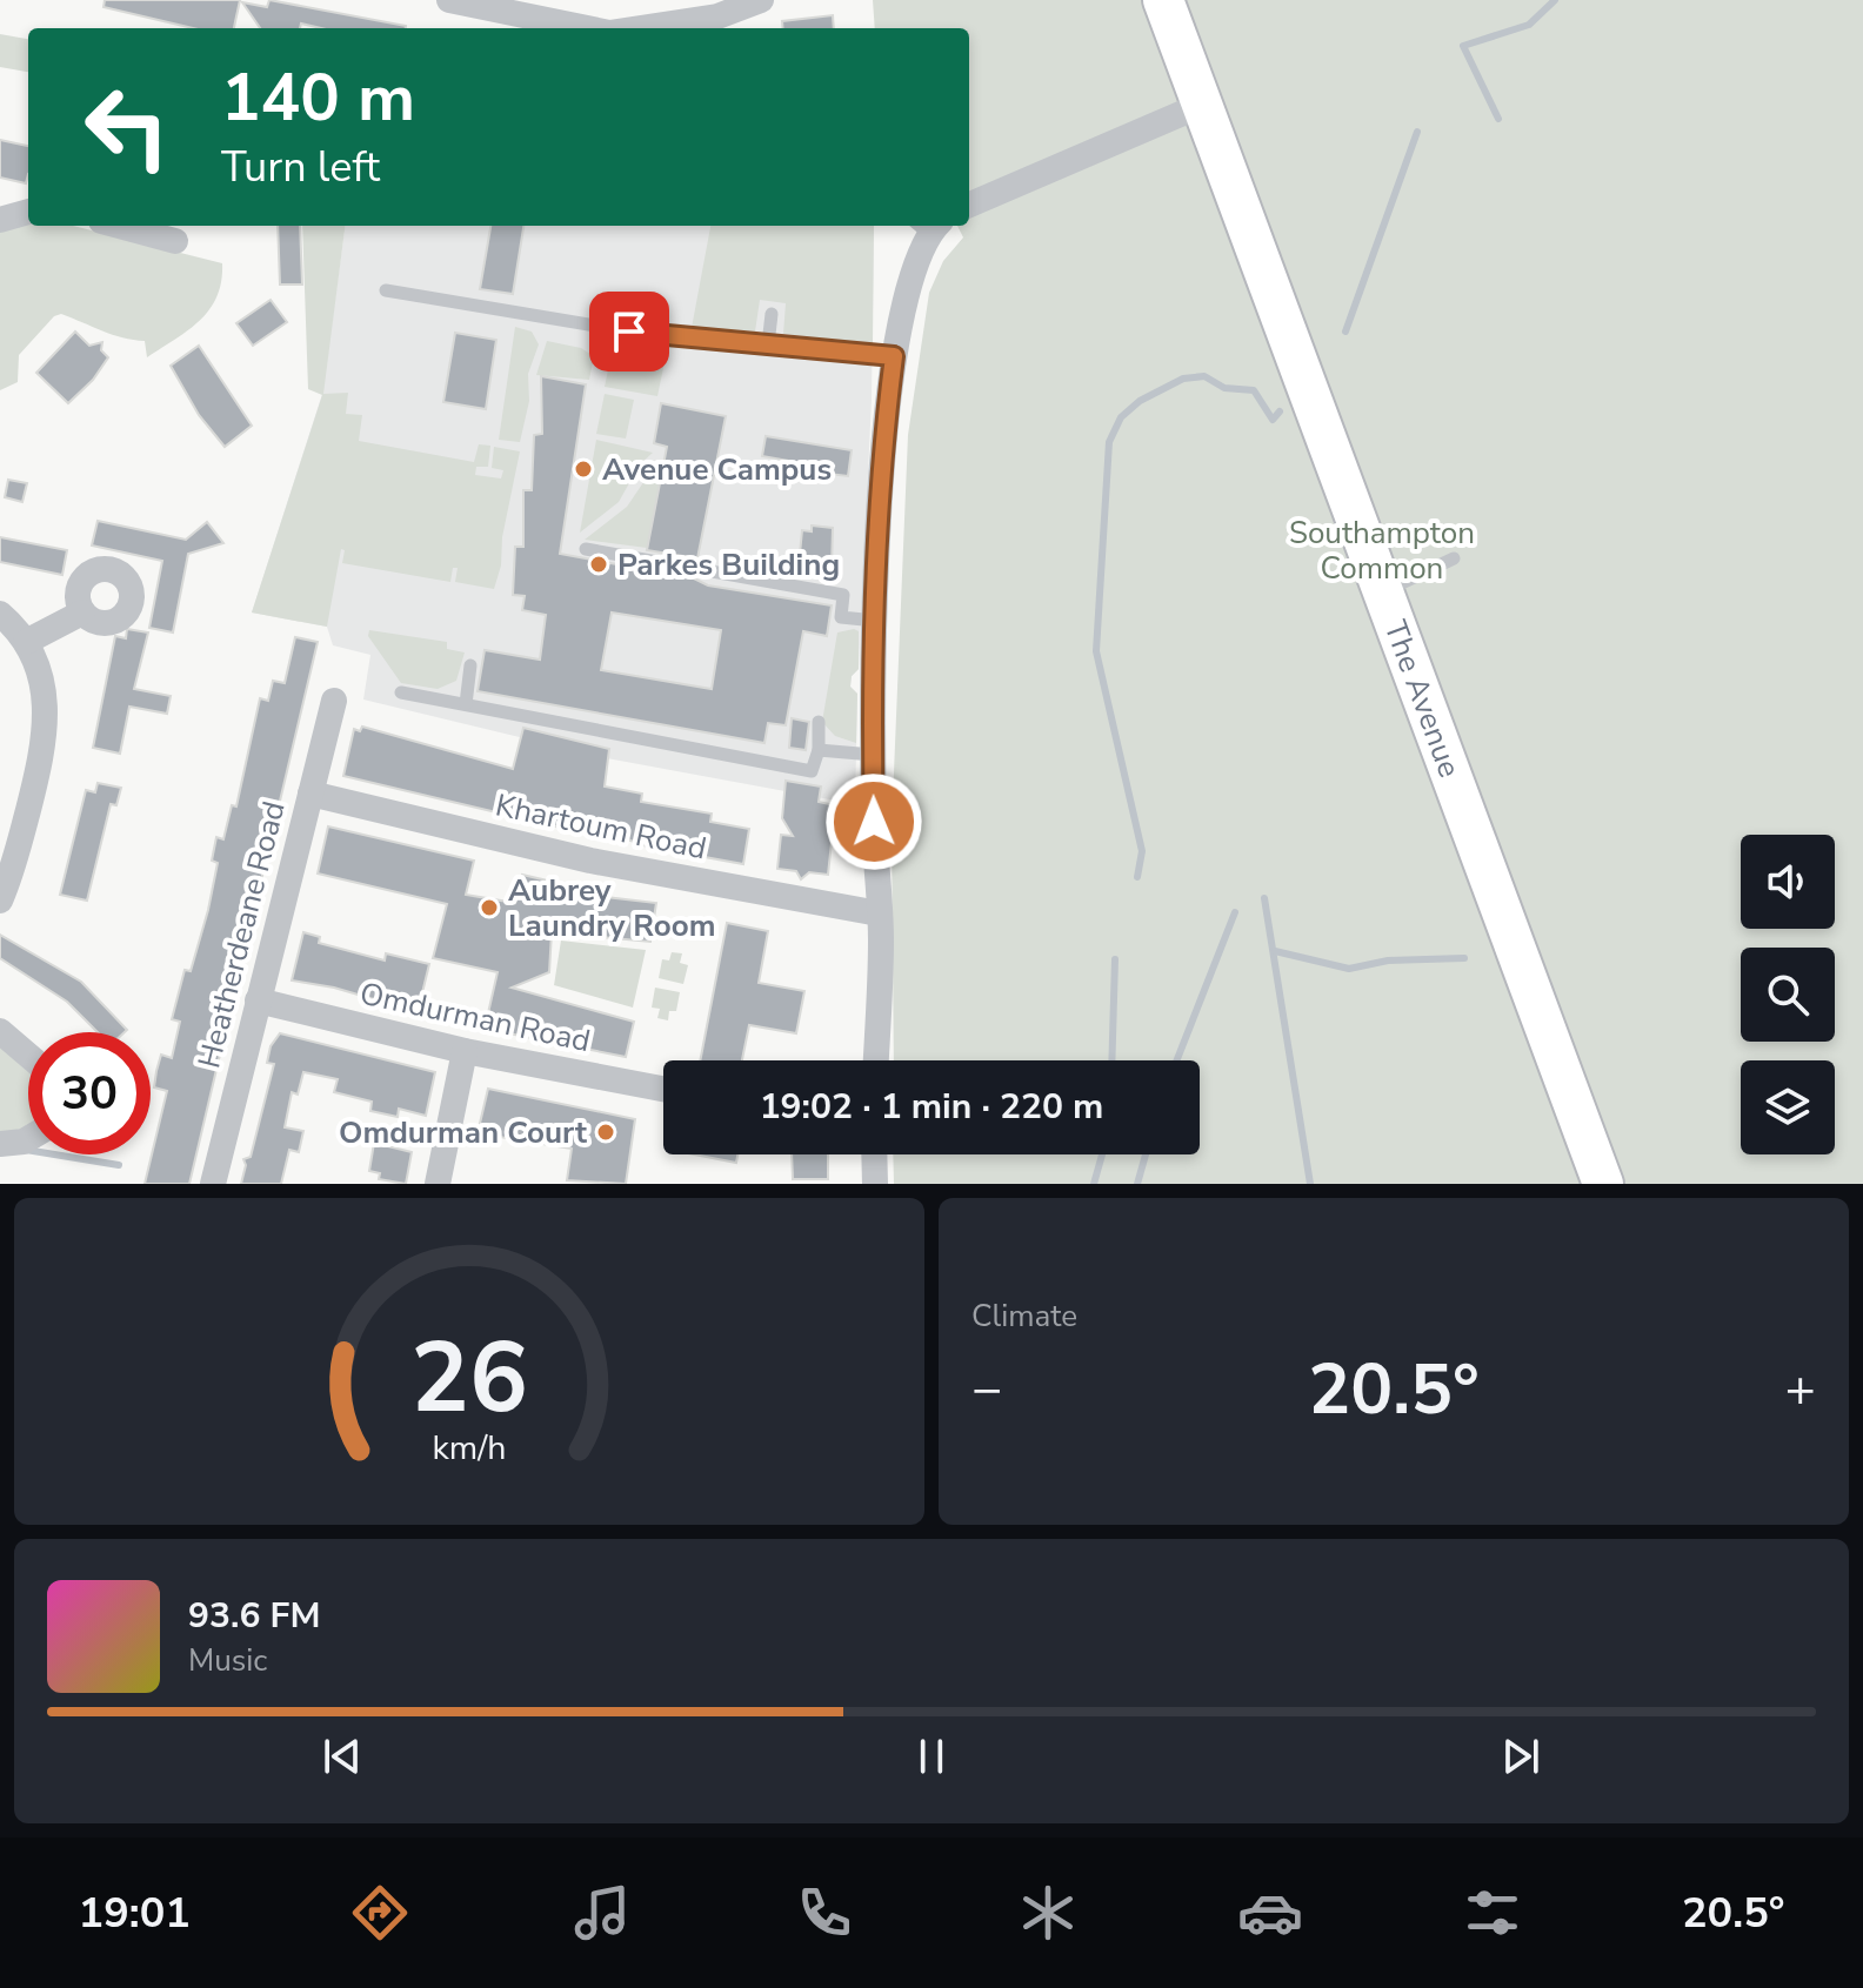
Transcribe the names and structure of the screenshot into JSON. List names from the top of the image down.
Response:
{
  "streets": {
    "main road": ["The Avenue"],
    "street": ["Khartoum Road", "Heatherdeane Road", "Omdurman Road"]
  },
  "crossings": [
    ["Khartoum Road", "Heatherdeane Road"],
    ["Heatherdeane Road", "Omdurman Road"]
  ],
  "parks": ["Southampton Common"],
  "places": [
    "Avenue Campus",
    "Parkes Building",
    "Aubrey Laundry Room",
    "Omdurman Court"
  ],
  "page": {
    "turn": ["140 m", "Turn left"],
    "limit": "30",
    "trip": "19:02 · 1 min · 220 m",
    "tile": "Climate",
    "heat": ["−", "20.5°", "+"],
    "song": ["93.6 FM", "Music"],
    "tabs": ["19:01", "20.5°"],
    "gauge": ["26", "km/h"]
  }
}
